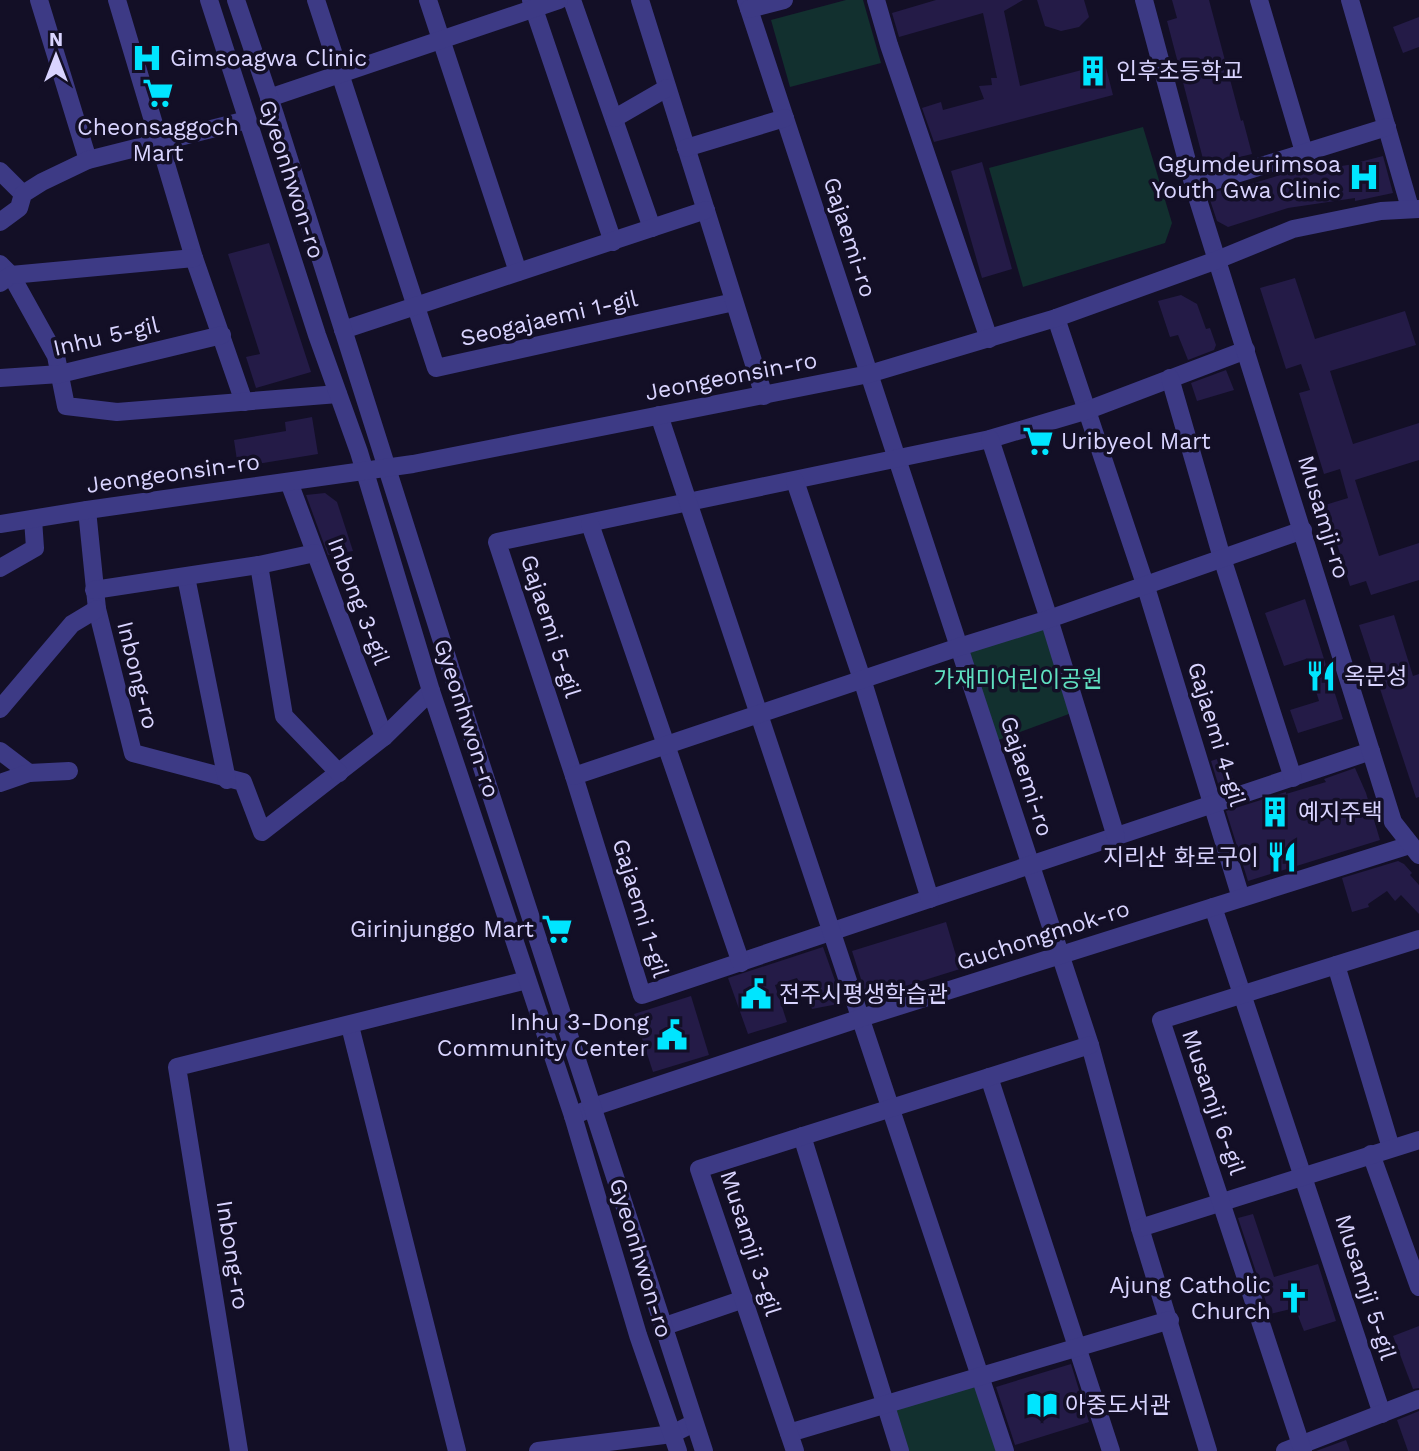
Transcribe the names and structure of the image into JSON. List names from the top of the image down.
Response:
{
  "streets": {
    "street": [
      "Gyeonhwon-ro",
      "Gajaemi-ro",
      "Seogajaemi 1-gil",
      "Inhu 5-gil",
      "Jeongeonsin-ro",
      "Musamji-ro",
      "Inbong 3-gil",
      "Gajaemi 5-gil",
      "Inbong-ro",
      "Gajaemi 4-gil",
      "Gajaemi 1-gil",
      "Guchongmok-ro",
      "Musamji 6-gil",
      "Musamji 3-gil",
      "Musamji 5-gil"
    ]
  },
  "crossings": [
    ["Gyeonhwon-ro", "Seogajaemi 1-gil"],
    ["Gyeonhwon-ro", "Jeongeonsin-ro"],
    ["Gyeonhwon-ro", "Guchongmok-ro"],
    ["Gajaemi-ro", "Jeongeonsin-ro"],
    ["Gajaemi-ro", "Gajaemi 5-gil"],
    ["Gajaemi-ro", "Gajaemi 1-gil"],
    ["Gajaemi-ro", "Guchongmok-ro"],
    ["Gajaemi-ro", "Musamji 3-gil"],
    ["Jeongeonsin-ro", "Musamji-ro"],
    ["Jeongeonsin-ro", "Inbong 3-gil"],
    ["Jeongeonsin-ro", "Inbong-ro"],
    ["Jeongeonsin-ro", "Gajaemi 4-gil"],
    ["Musamji-ro", "Gajaemi 5-gil"],
    ["Musamji-ro", "Gajaemi 1-gil"],
    ["Musamji-ro", "Guchongmok-ro"],
    ["Gajaemi 5-gil", "Gajaemi 4-gil"],
    ["Gajaemi 5-gil", "Gajaemi 1-gil"],
    ["Gajaemi 4-gil", "Gajaemi 1-gil"],
    ["Gajaemi 4-gil", "Guchongmok-ro"],
    ["Musamji 6-gil", "Musamji 5-gil"]
  ],
  "parks": ["가재미어린이공원"],
  "places": {
    "hospital": ["Gimsoagwa Clinic", "Ggumdeurimsoa Youth Gwa Clinic"],
    "building": ["인후초등학교", "예지주택"],
    "supermarket": ["Cheonsaggoch Mart", "Uribyeol Mart", "Girinjunggo Mart"],
    "restaurant": ["옥문성", "지리산 화로구이"],
    "public building": ["전주시평생학습관", "Inhu 3-Dong Community Center"],
    "church": ["Ajung Catholic Church"],
    "library": ["아중도서관"]
  },
  "north": "top"
}
